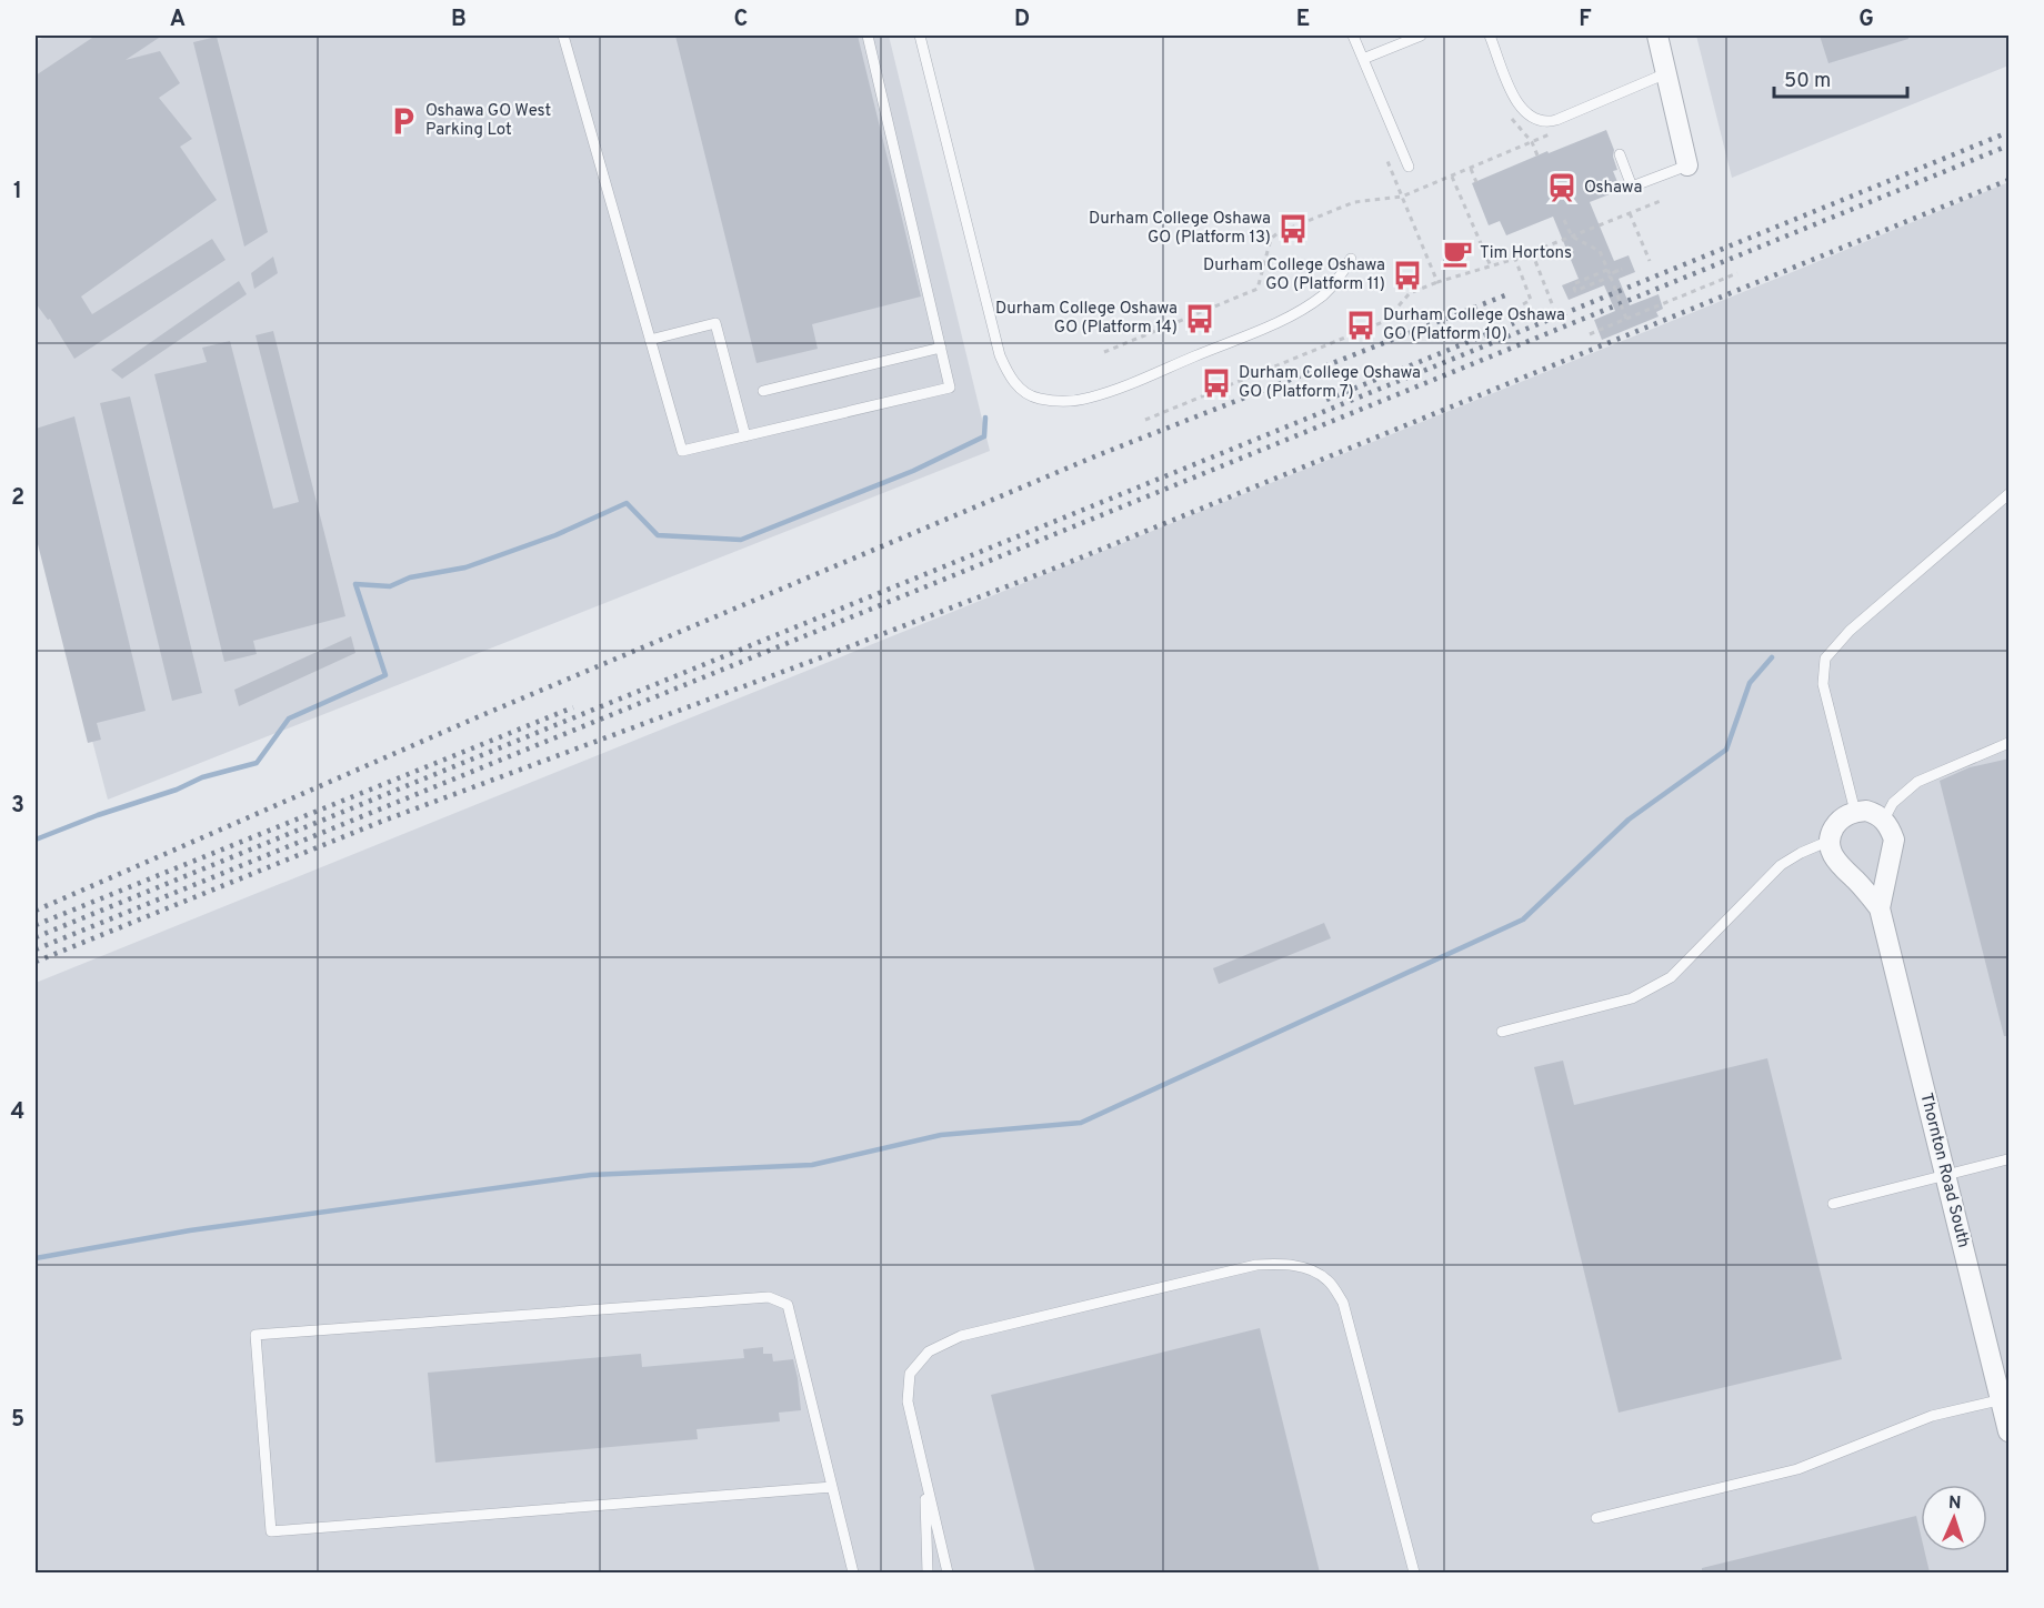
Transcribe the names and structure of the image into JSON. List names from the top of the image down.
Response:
{
  "streets": {
    "street": ["Thornton Road South"]
  },
  "places": {
    "parking": ["Oshawa GO West Parking Lot"],
    "station": ["Oshawa"],
    "bus stop": [
      "Durham College Oshawa GO (Platform 13)",
      "Durham College Oshawa GO (Platform 11)",
      "Durham College Oshawa GO (Platform 14)",
      "Durham College Oshawa GO (Platform 10)",
      "Durham College Oshawa GO (Platform 7)"
    ],
    "cafe": ["Tim Hortons"]
  },
  "scale_bar": "50 m",
  "north": "top",
  "grid": {
    "columns": [
      "A",
      "B",
      "C",
      "D",
      "E",
      "F",
      "G"
    ],
    "rows": [
      "1",
      "2",
      "3",
      "4",
      "5"
    ]
  }
}
